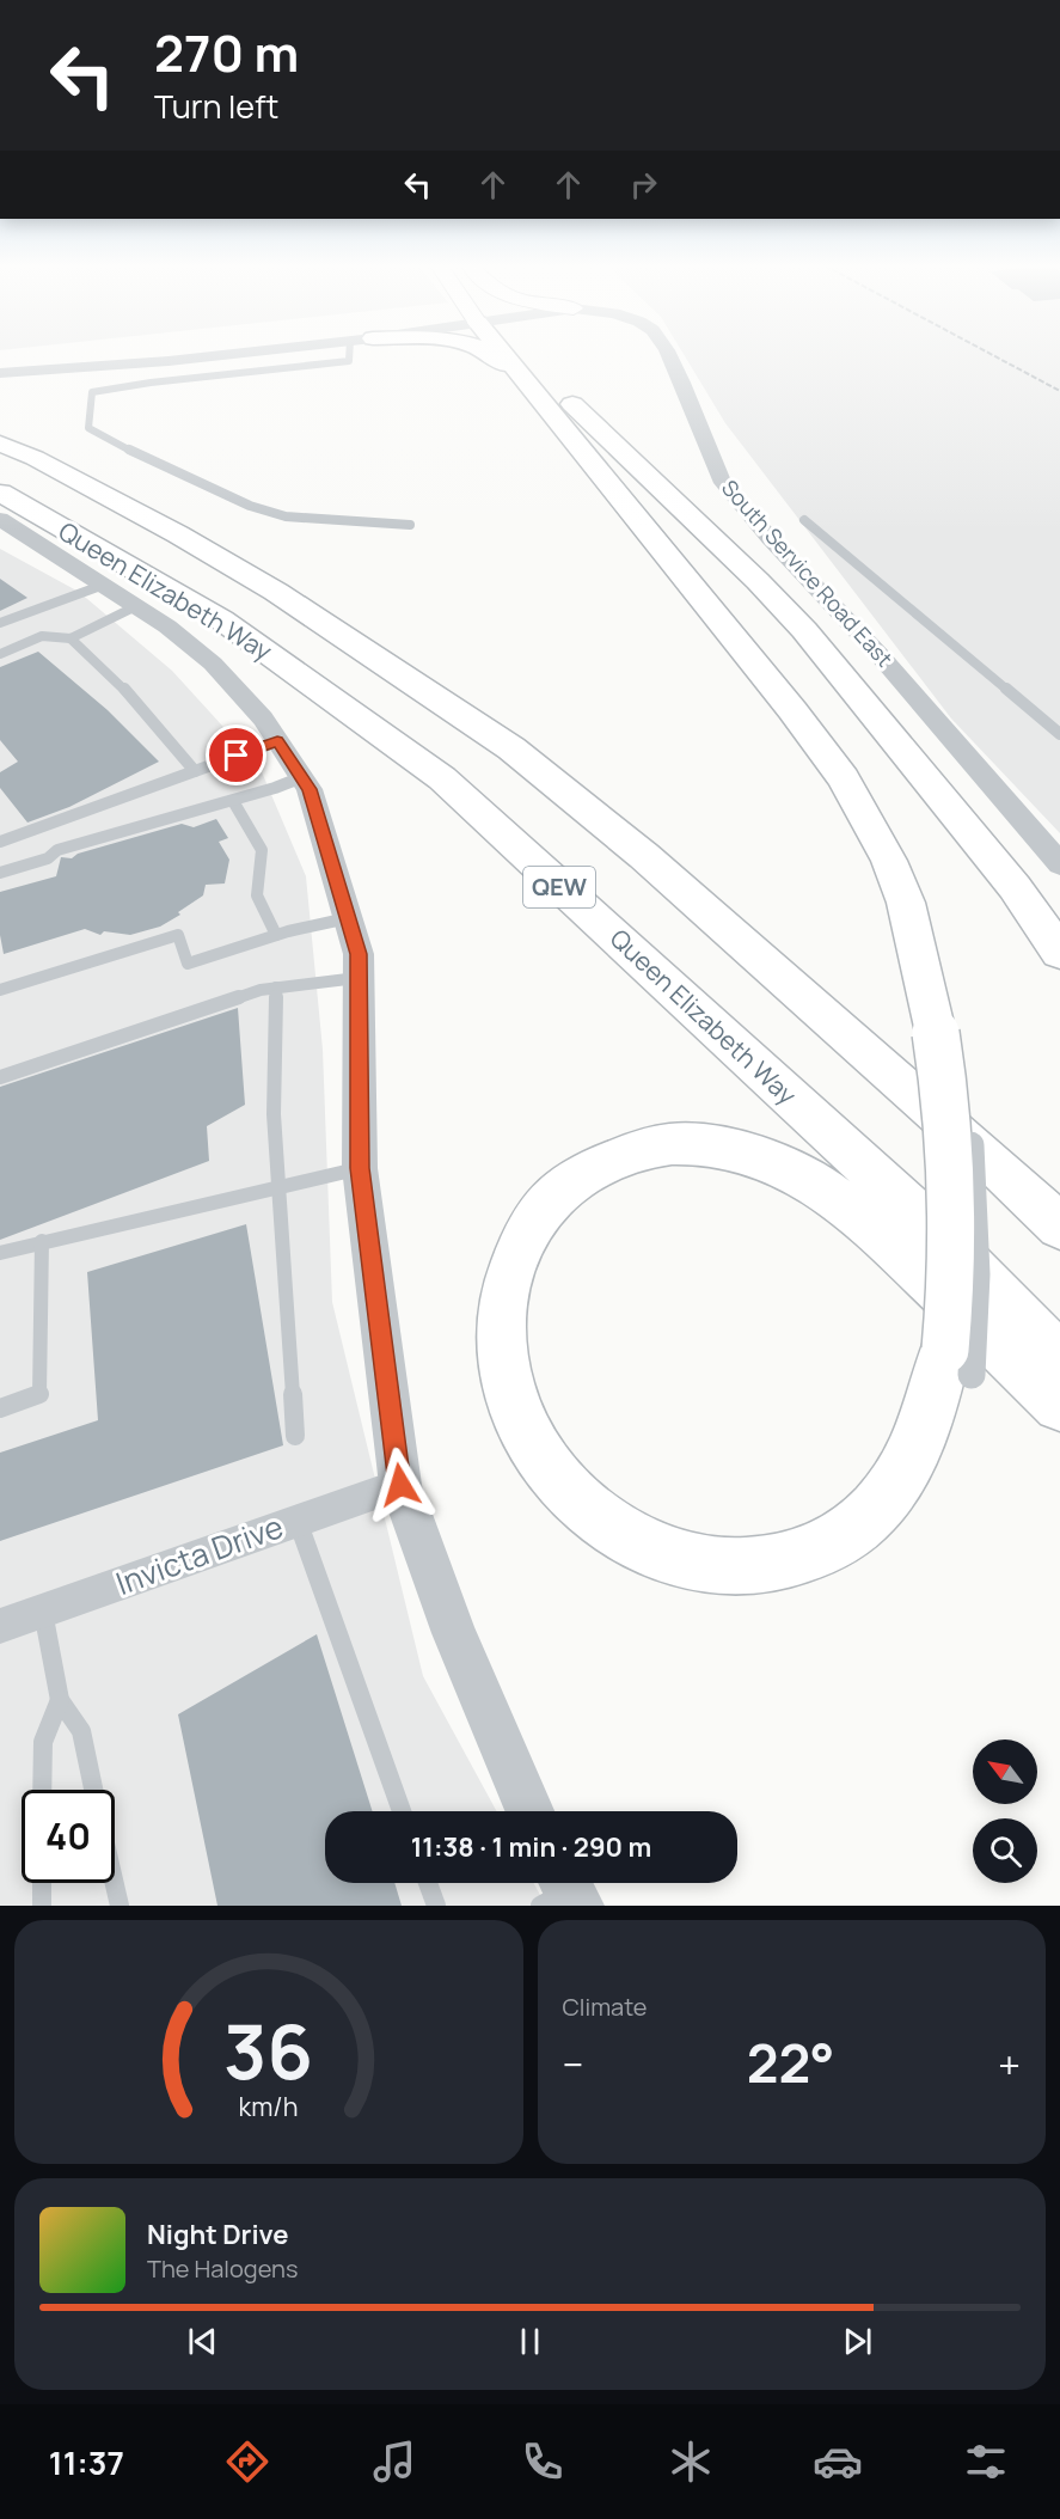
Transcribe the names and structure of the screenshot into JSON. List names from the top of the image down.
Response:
{
  "streets": {
    "highway": ["Queen Elizabeth Way", "QEW"],
    "street": ["South Service Road East", "Invicta Drive"]
  },
  "north": "top left",
  "page": {
    "turn": ["270 m", "Turn left"],
    "limit": "40",
    "trip": "11:38 · 1 min · 290 m",
    "tile": "Climate",
    "heat": ["−", "22°", "+"],
    "song": ["Night Drive", "The Halogens"],
    "tabs": "11:37",
    "gauge": ["36", "km/h"]
  }
}
